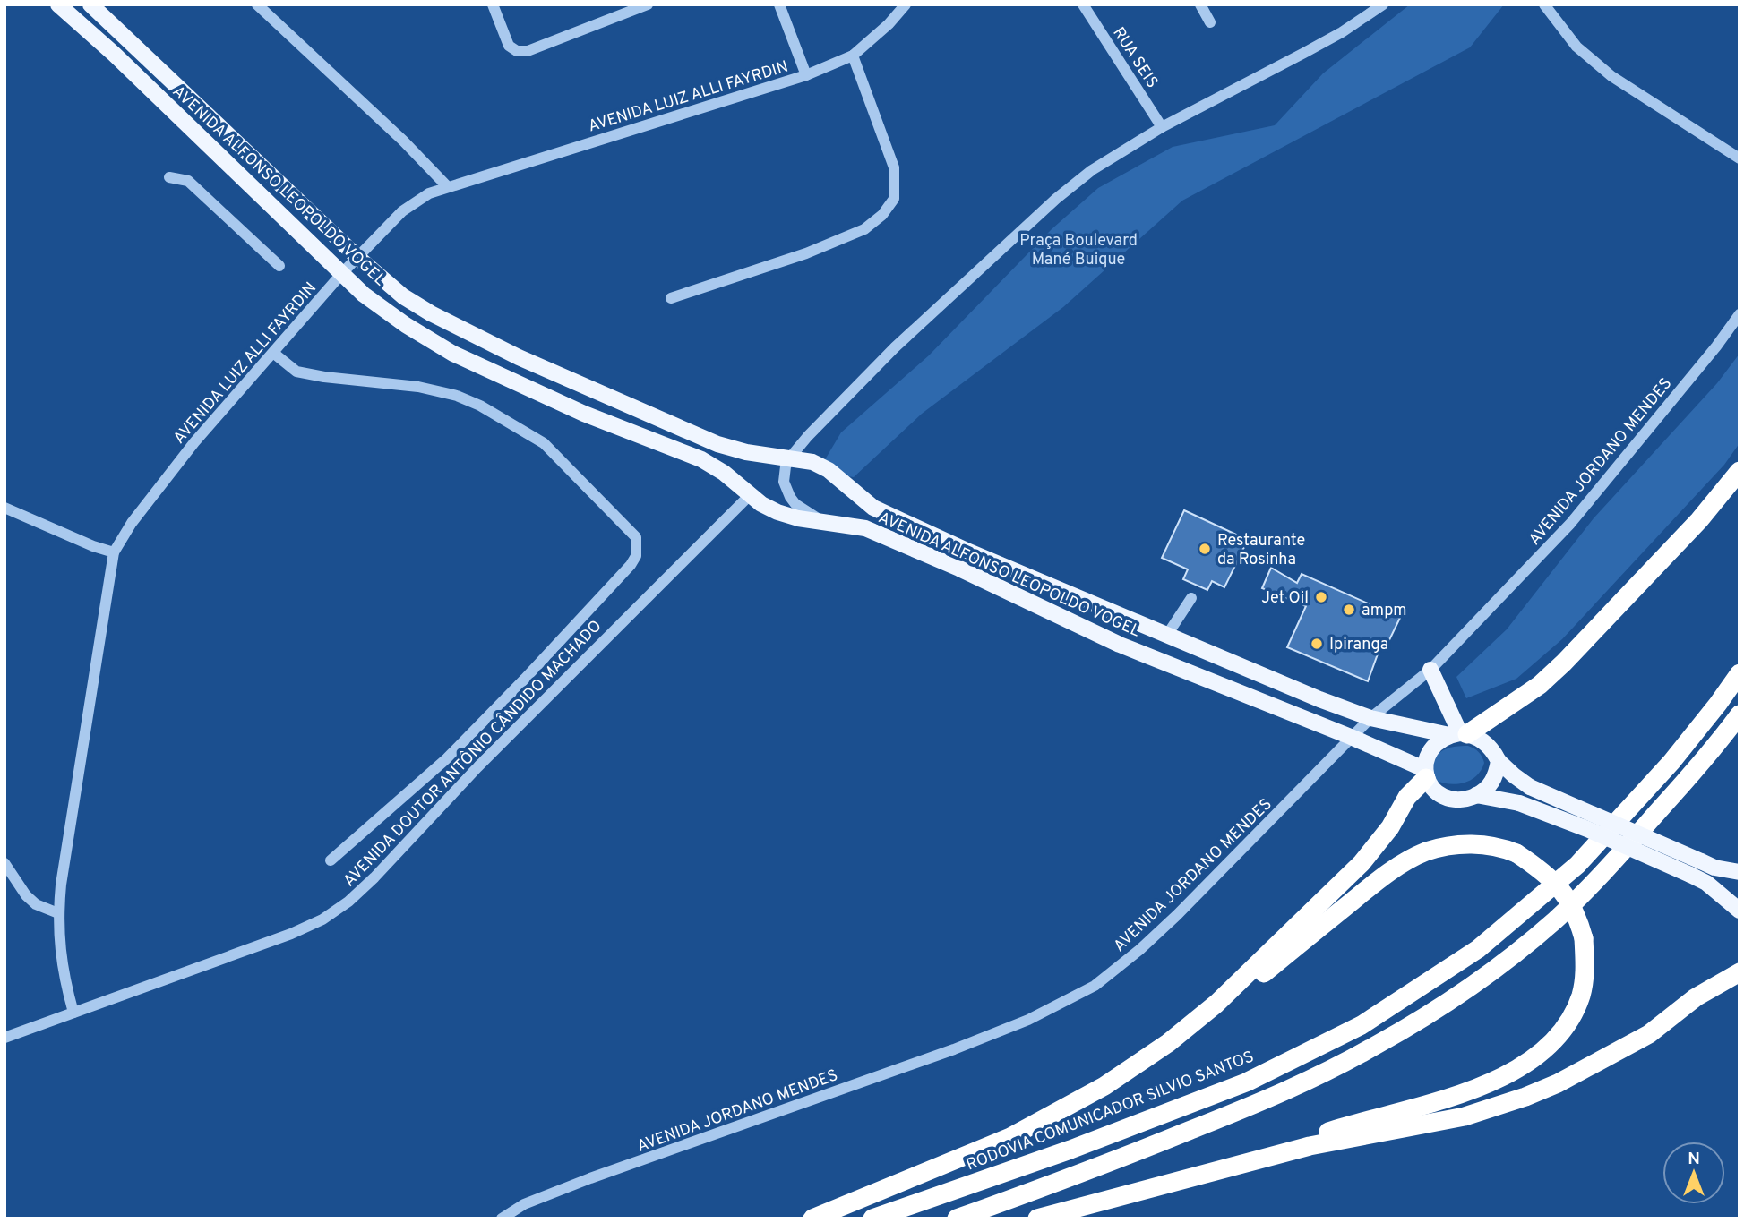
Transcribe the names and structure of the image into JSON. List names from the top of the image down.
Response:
{
  "streets": {
    "highway": ["RODOVIA COMUNICADOR SILVIO SANTOS"],
    "main road": ["AVENIDA ALFONSO LEOPOLDO VOGEL"],
    "street": [
      "RUA SEIS",
      "AVENIDA LUIZ ALLI FAYRDIN",
      "AVENIDA JORDANO MENDES",
      "AVENIDA DOUTOR ANTÔNIO CÂNDIDO MACHADO"
    ]
  },
  "crossings": [
    ["AVENIDA LUIZ ALLI FAYRDIN", "AVENIDA ALFONSO LEOPOLDO VOGEL"],
    ["AVENIDA LUIZ ALLI FAYRDIN", "AVENIDA DOUTOR ANTÔNIO CÂNDIDO MACHADO"],
    ["AVENIDA ALFONSO LEOPOLDO VOGEL", "AVENIDA JORDANO MENDES"],
    ["AVENIDA ALFONSO LEOPOLDO VOGEL", "AVENIDA DOUTOR ANTÔNIO CÂNDIDO MACHADO"]
  ],
  "parks": ["Praça Boulevard Mané Buique"],
  "places": [
    "Restaurante da Rosinha",
    "Jet Oil",
    "ampm",
    "Ipiranga"
  ],
  "north": "top"
}
